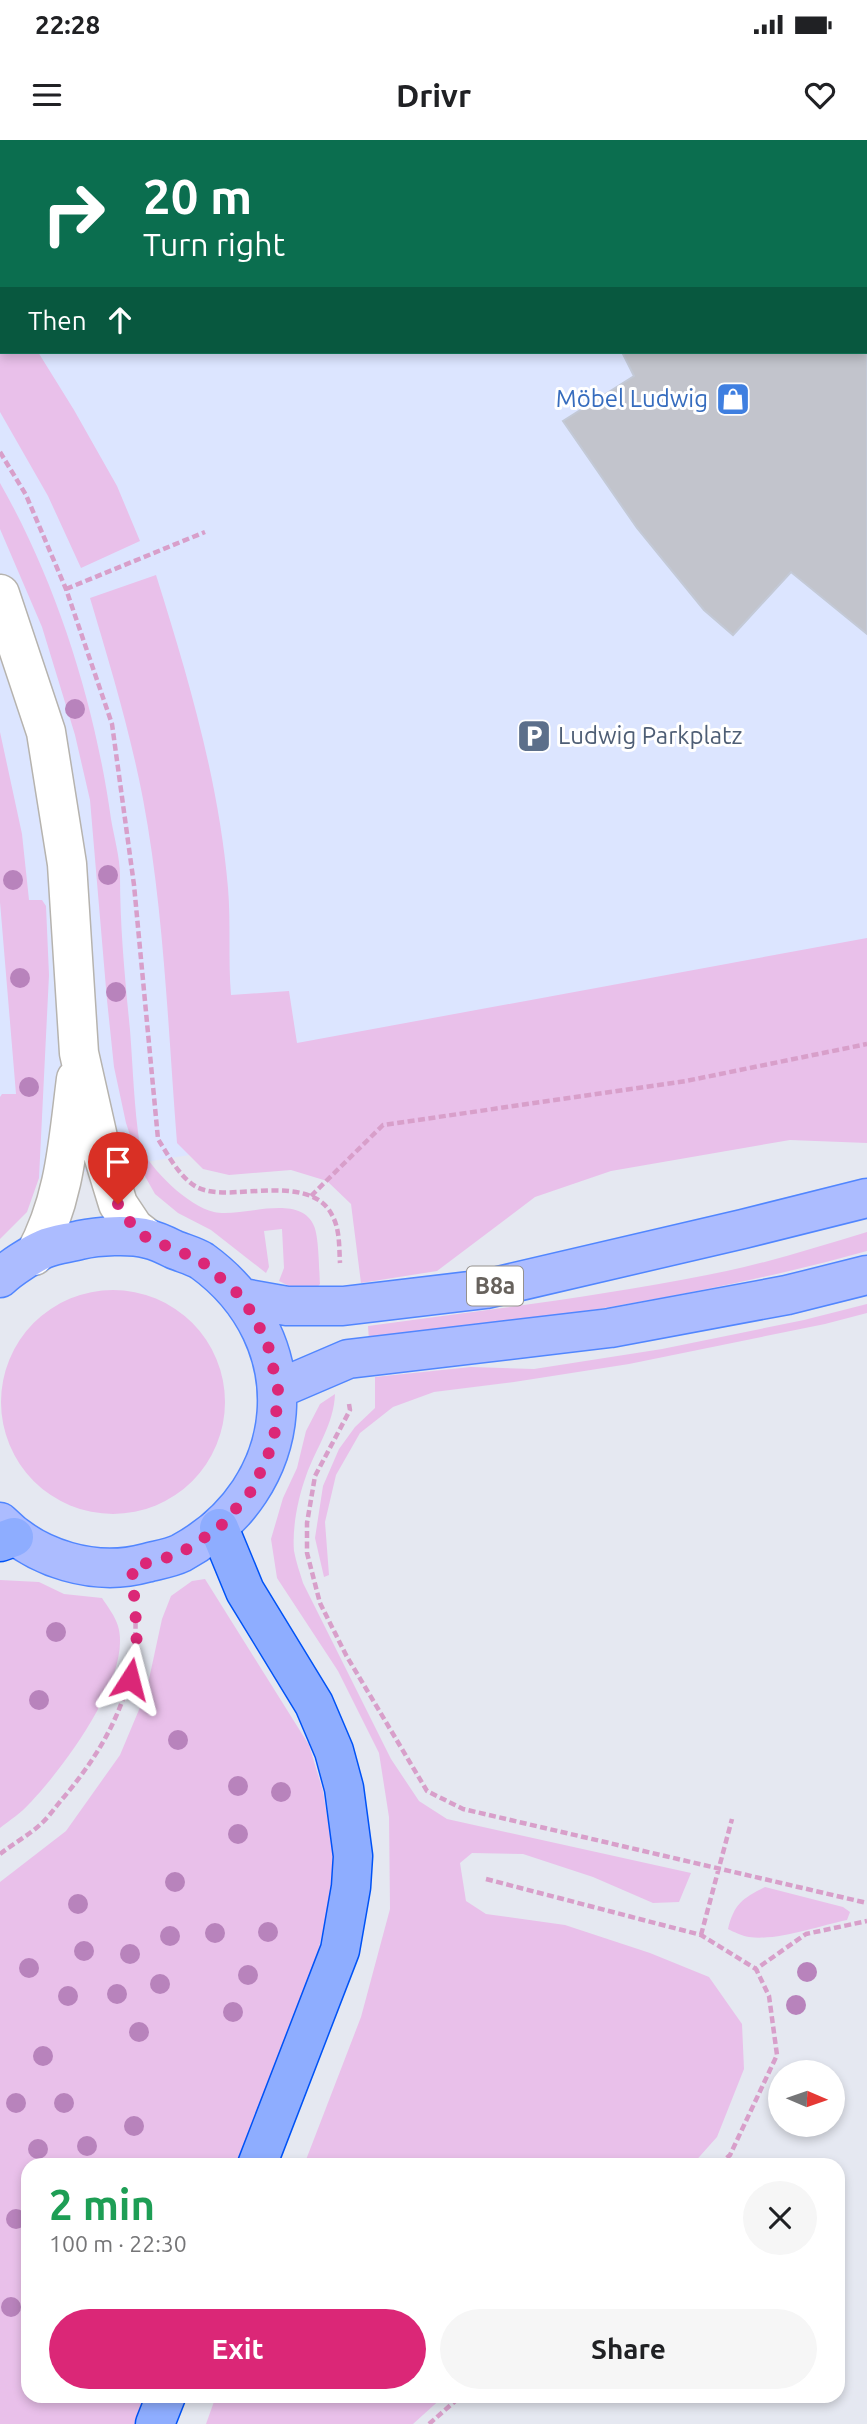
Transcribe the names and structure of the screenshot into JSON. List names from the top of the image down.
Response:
{
  "streets": {
    "main road": ["B8a"]
  },
  "places": {
    "shop": ["Möbel Ludwig"],
    "parking": ["Ludwig Parkplatz"]
  },
  "north": "right",
  "page": {
    "status": "22:28",
    "header": "Drivr",
    "turn": ["20 m", "Turn right"],
    "then": "Then",
    "heading": ["2 min", "100 m · 22:30"],
    "buttons": ["Exit", "Share"]
  }
}
